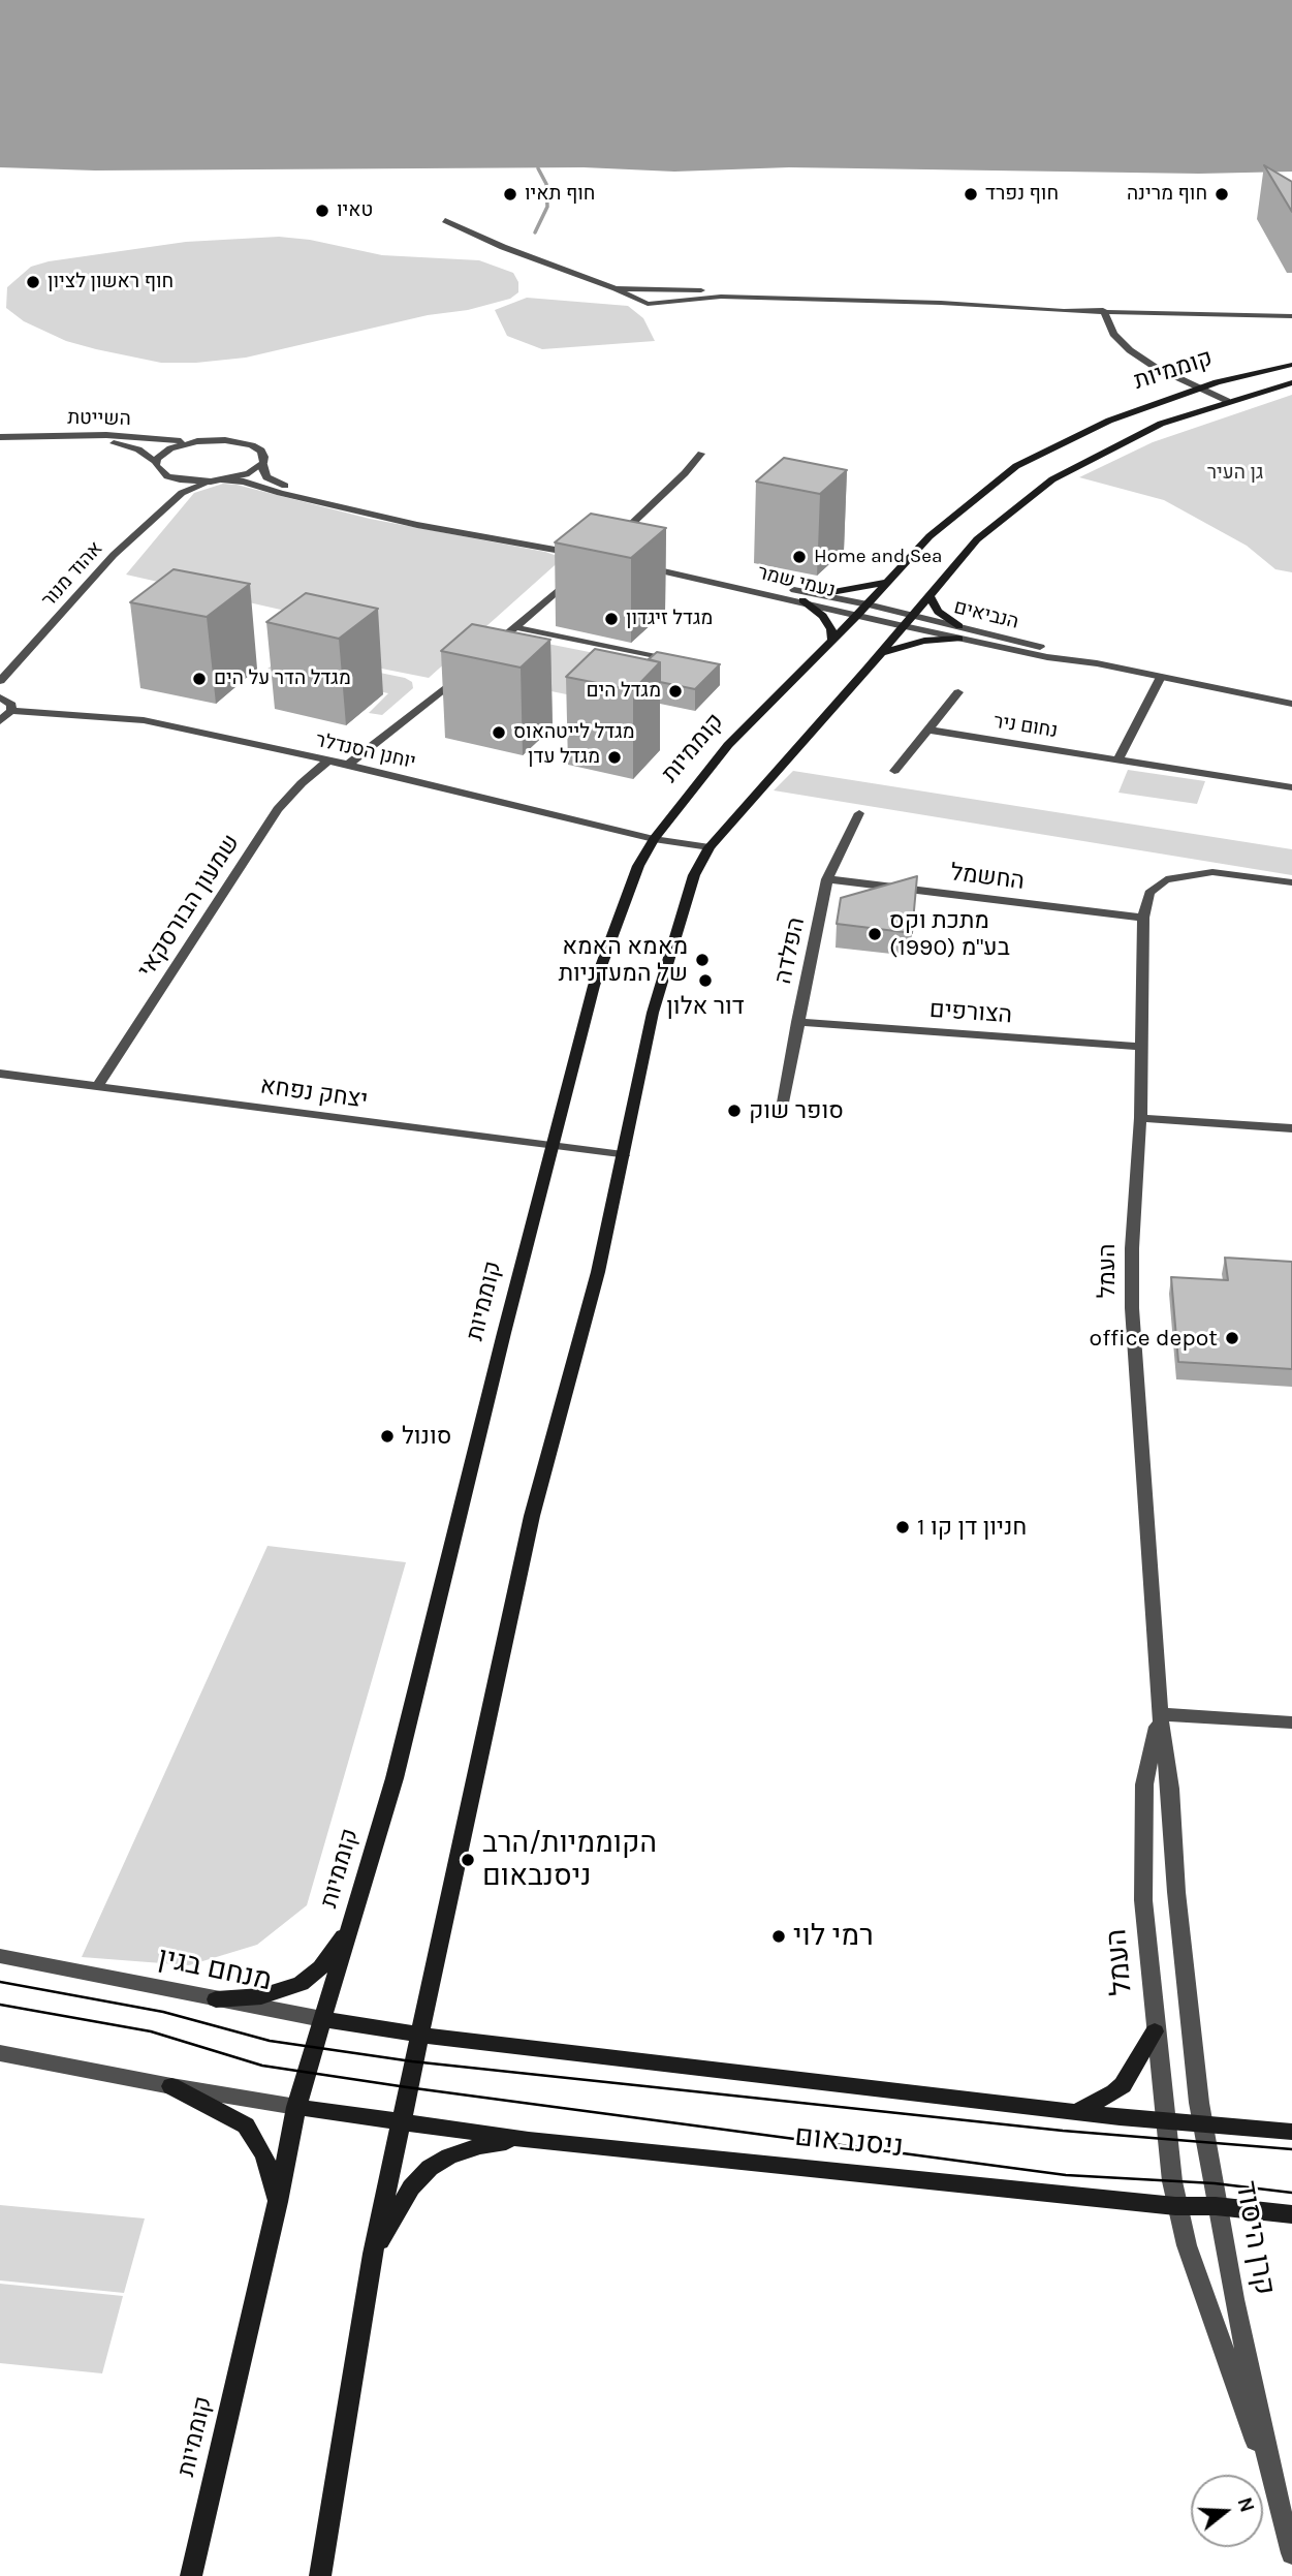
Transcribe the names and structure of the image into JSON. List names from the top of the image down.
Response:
{
  "streets": {
    "main road": ["קוממיות", "מנחם בגין", "ניסנבאום"],
    "street": [
      "השייטת",
      "אהוד מנור",
      "נעמי שמר",
      "הנביאים",
      "נחום ניר",
      "יוחנן הסנדלר",
      "החשמל",
      "שמעון הבורסקאי",
      "הפלדה",
      "הצורפים",
      "יצחק נפחא",
      "העמל",
      "קרן היסוד"
    ]
  },
  "crossings": [
    ["קוממיות", "נעמי שמר"],
    ["קוממיות", "הנביאים"],
    ["קוממיות", "יוחנן הסנדלר"],
    ["קוממיות", "יצחק נפחא"],
    ["קוממיות", "מנחם בגין"],
    ["קוממיות", "ניסנבאום"],
    ["נעמי שמר", "הנביאים"],
    ["יוחנן הסנדלר", "שמעון הבורסקאי"],
    ["החשמל", "הפלדה"],
    ["החשמל", "העמל"],
    ["שמעון הבורסקאי", "יצחק נפחא"],
    ["הפלדה", "הצורפים"],
    ["הצורפים", "העמל"],
    ["העמל", "ניסנבאום"],
    ["העמל", "קרן היסוד"],
    ["ניסנבאום", "קרן היסוד"]
  ],
  "parks": ["גן העיר"],
  "places": [
    "חוף תאיו",
    "חוף נפרד",
    "חוף מרינה",
    "טאיו",
    "חוף ראשון לציון",
    "Home and Sea",
    "מגדל זיגדון",
    "מגדל הדר על הים",
    "מגדל הים",
    "מגדל לייטהאוס",
    "מגדל עדן",
    "מתכת וקס (1990) בע\"מ",
    "מאמא האמא של המעדניות",
    "דור אלון",
    "סופר שוק",
    "office depot",
    "סונול",
    "חניון דן קו 1",
    "הקוממיות/הרב ניסנבאום",
    "רמי לוי"
  ],
  "north": "right"
}
